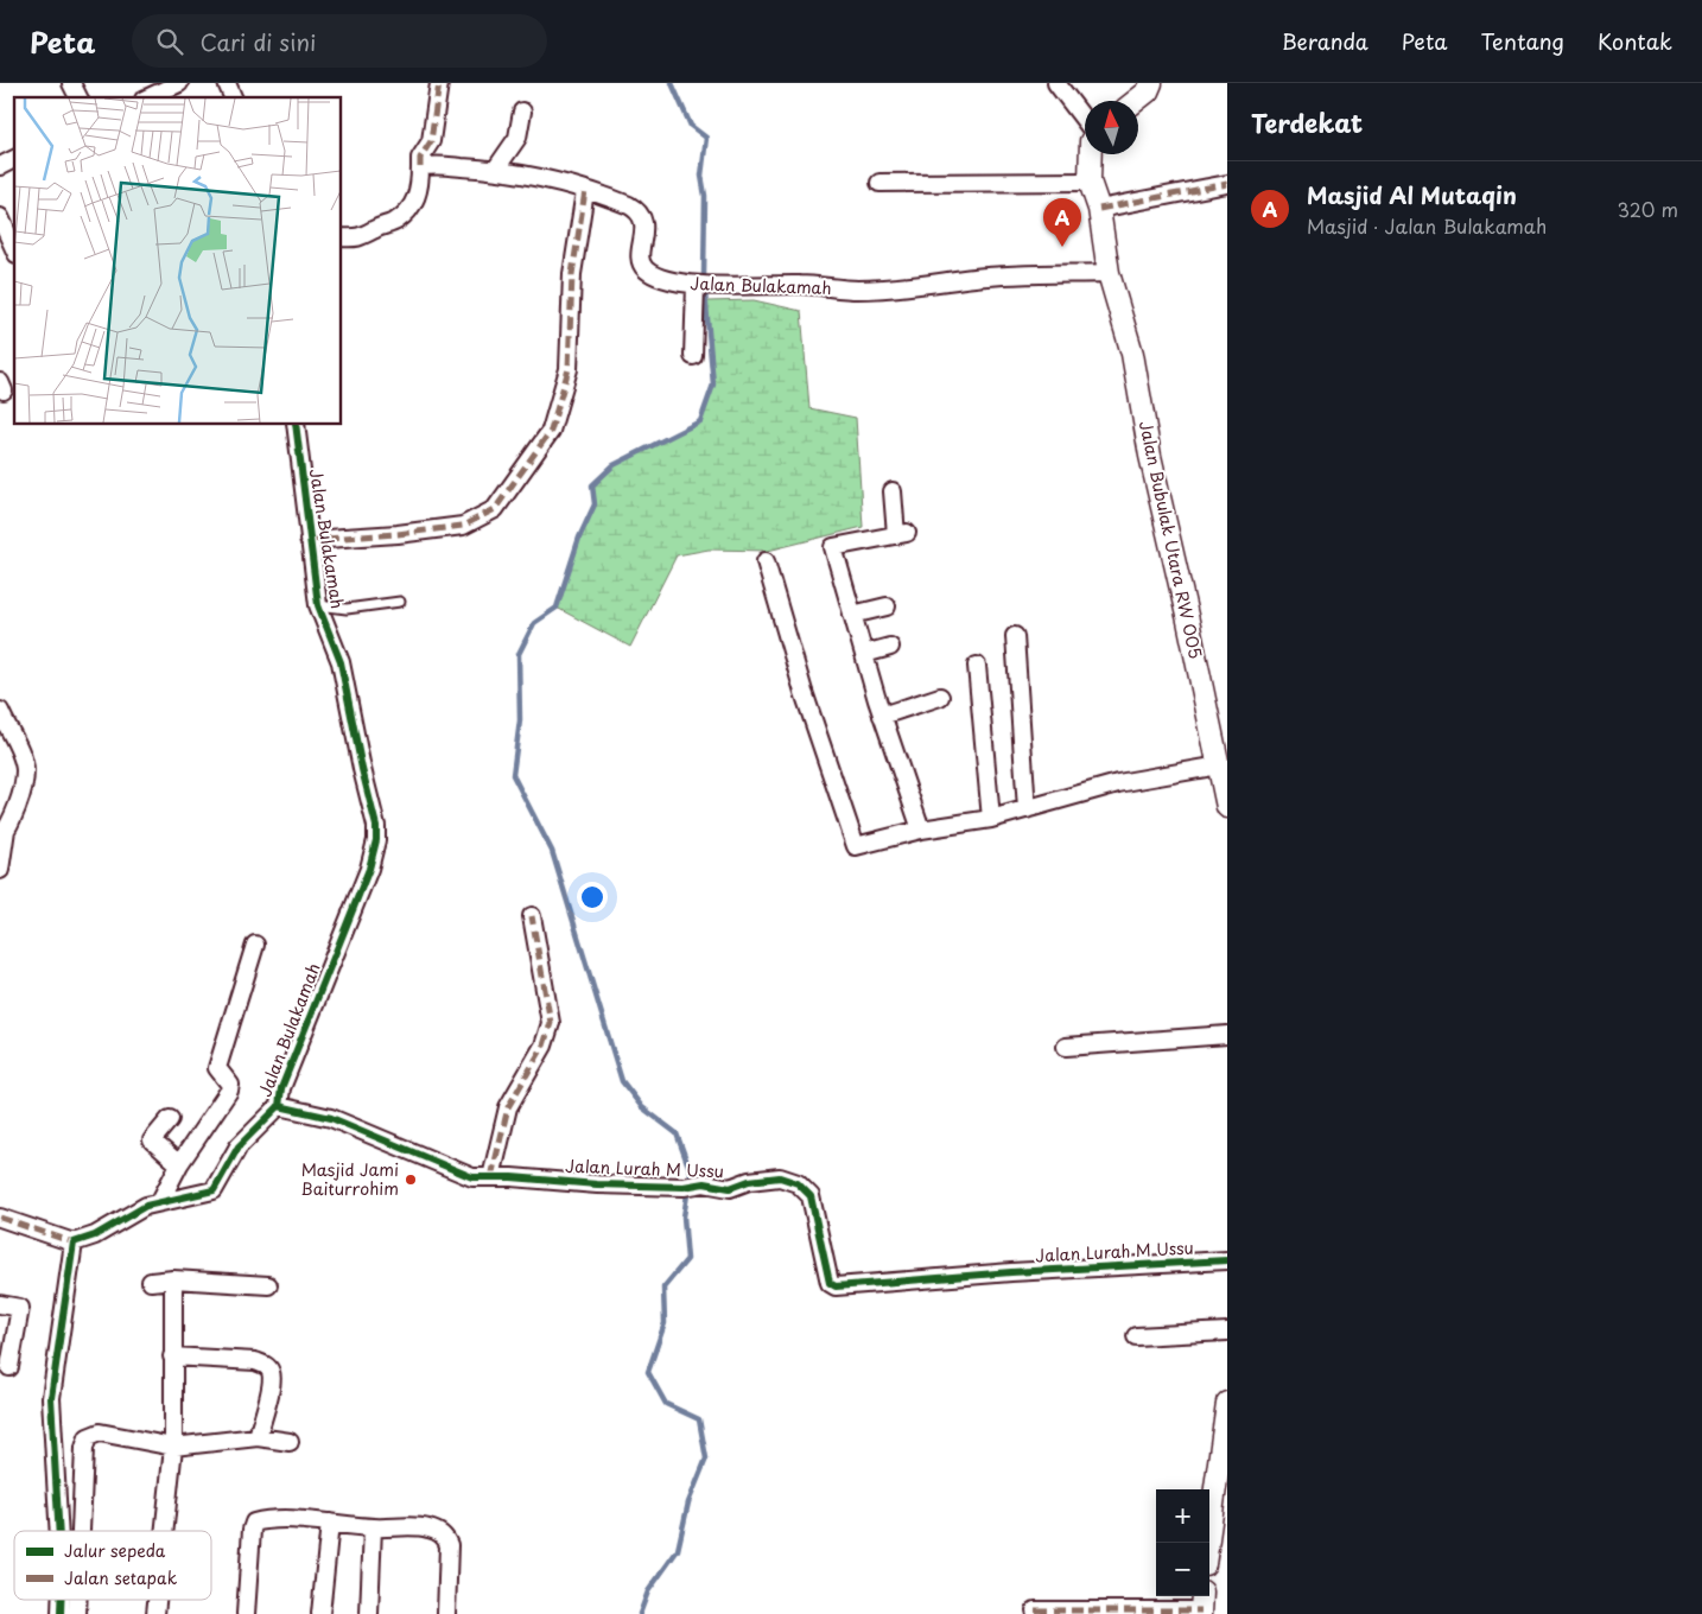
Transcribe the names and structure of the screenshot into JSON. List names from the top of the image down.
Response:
{
  "streets": {
    "street": ["Jalan Bulakamah", "Jalan Bubulak Utara RW 005", "Jalan Lurah M Ussu"]
  },
  "crossings": [
    ["Jalan Bulakamah", "Jalan Bubulak Utara RW 005"],
    ["Jalan Bulakamah", "Jalan Lurah M Ussu"]
  ],
  "places": ["Masjid Jami Baiturrohim"],
  "legend": ["Jalur sepeda", "Jalan setapak"],
  "north": "top",
  "page": {
    "header": "Peta",
    "search": "Cari di sini",
    "nav": [
      "Beranda",
      "Peta",
      "Tentang",
      "Kontak"
    ],
    "heading": "Terdekat",
    "list": [
      {
        "mark": "A",
        "name": "Masjid Al Mutaqin",
        "note": "Masjid · Jalan Bulakamah",
        "value": "320 m"
      }
    ],
    "pins": "A",
    "map_buttons": ["+", "−"]
  }
}
